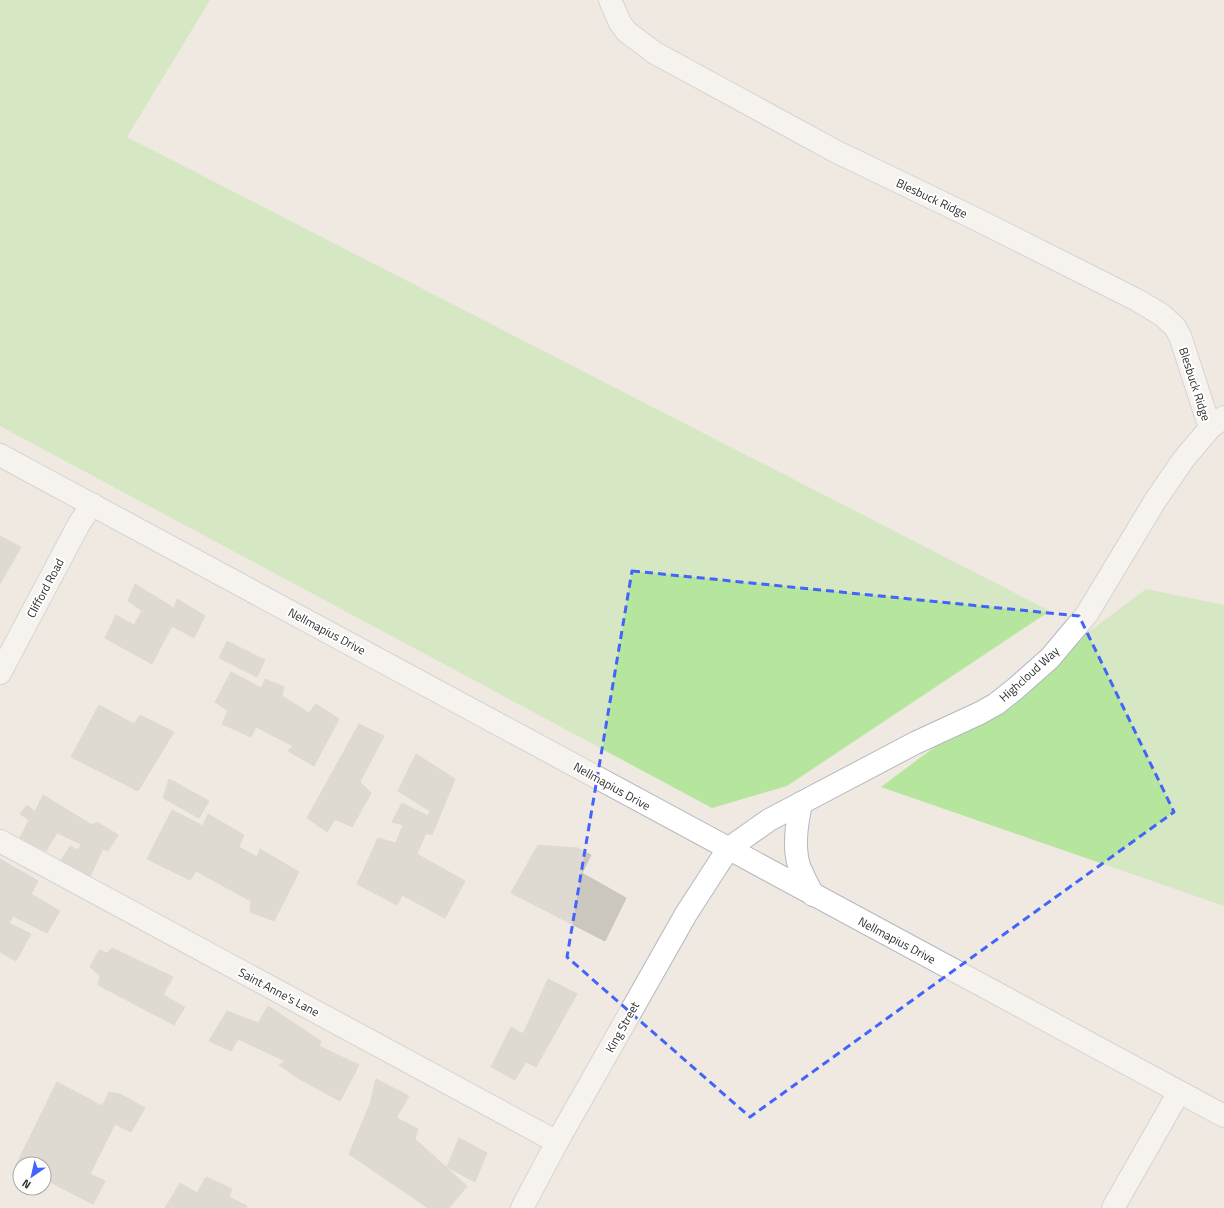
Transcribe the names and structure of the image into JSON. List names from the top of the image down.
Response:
{
  "streets": {
    "street": [
      "Blesbuck Ridge",
      "Clifford Road",
      "Nellmapius Drive",
      "Highcloud Way",
      "Saint Anne's Lane",
      "King Street"
    ]
  },
  "crossings": [
    ["Blesbuck Ridge", "Highcloud Way"],
    ["Clifford Road", "Nellmapius Drive"],
    ["Nellmapius Drive", "Highcloud Way"],
    ["Nellmapius Drive", "King Street"],
    ["Highcloud Way", "King Street"],
    ["Saint Anne's Lane", "King Street"]
  ],
  "north": "bottom left"
}
